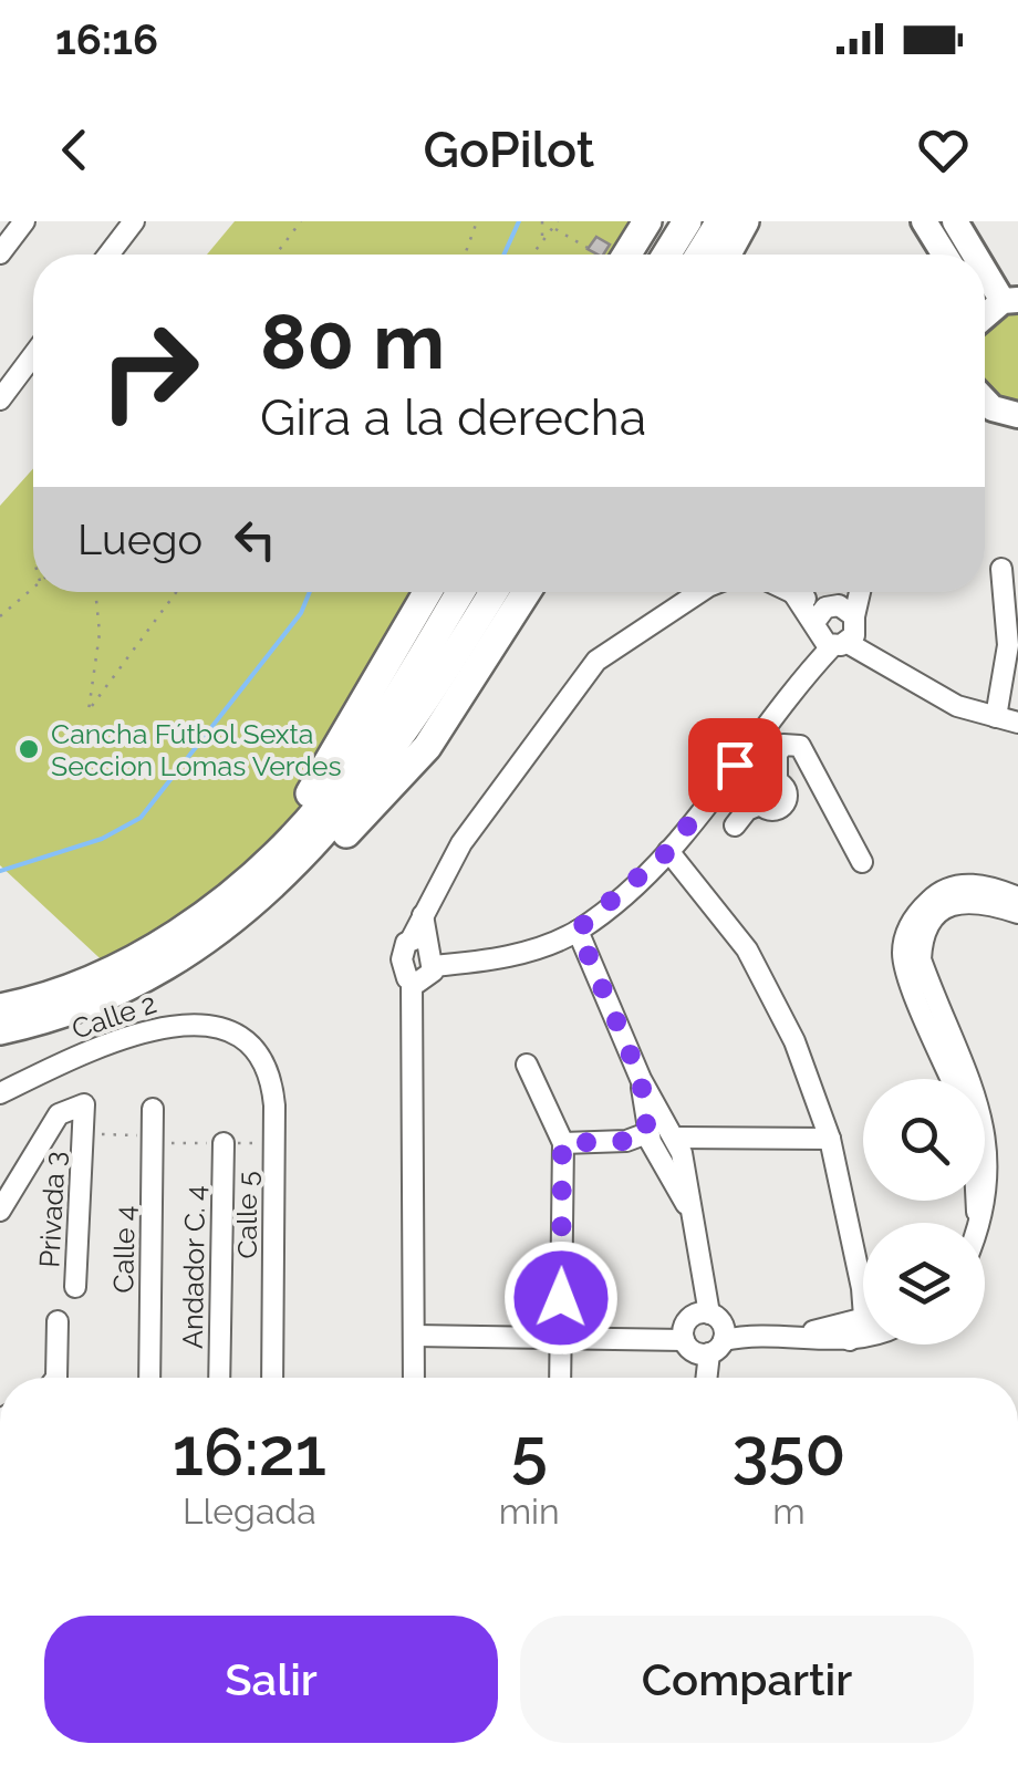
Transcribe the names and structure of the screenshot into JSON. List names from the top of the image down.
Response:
{
  "streets": {
    "street": [
      "Calle 2",
      "Privada 3",
      "Calle 5",
      "Calle 4",
      "Andador C. 4"
    ]
  },
  "crossings": [
    ["Calle 2", "Calle 5"]
  ],
  "places": ["Cancha Fútbol Sexta Seccion Lomas Verdes"],
  "page": {
    "status": "16:16",
    "header": "GoPilot",
    "turn": ["80 m", "Gira a la derecha"],
    "then": "Luego",
    "eta": [
      "16:21",
      "Llegada",
      "5",
      "min",
      "350",
      "m"
    ],
    "buttons": ["Salir", "Compartir"]
  }
}
